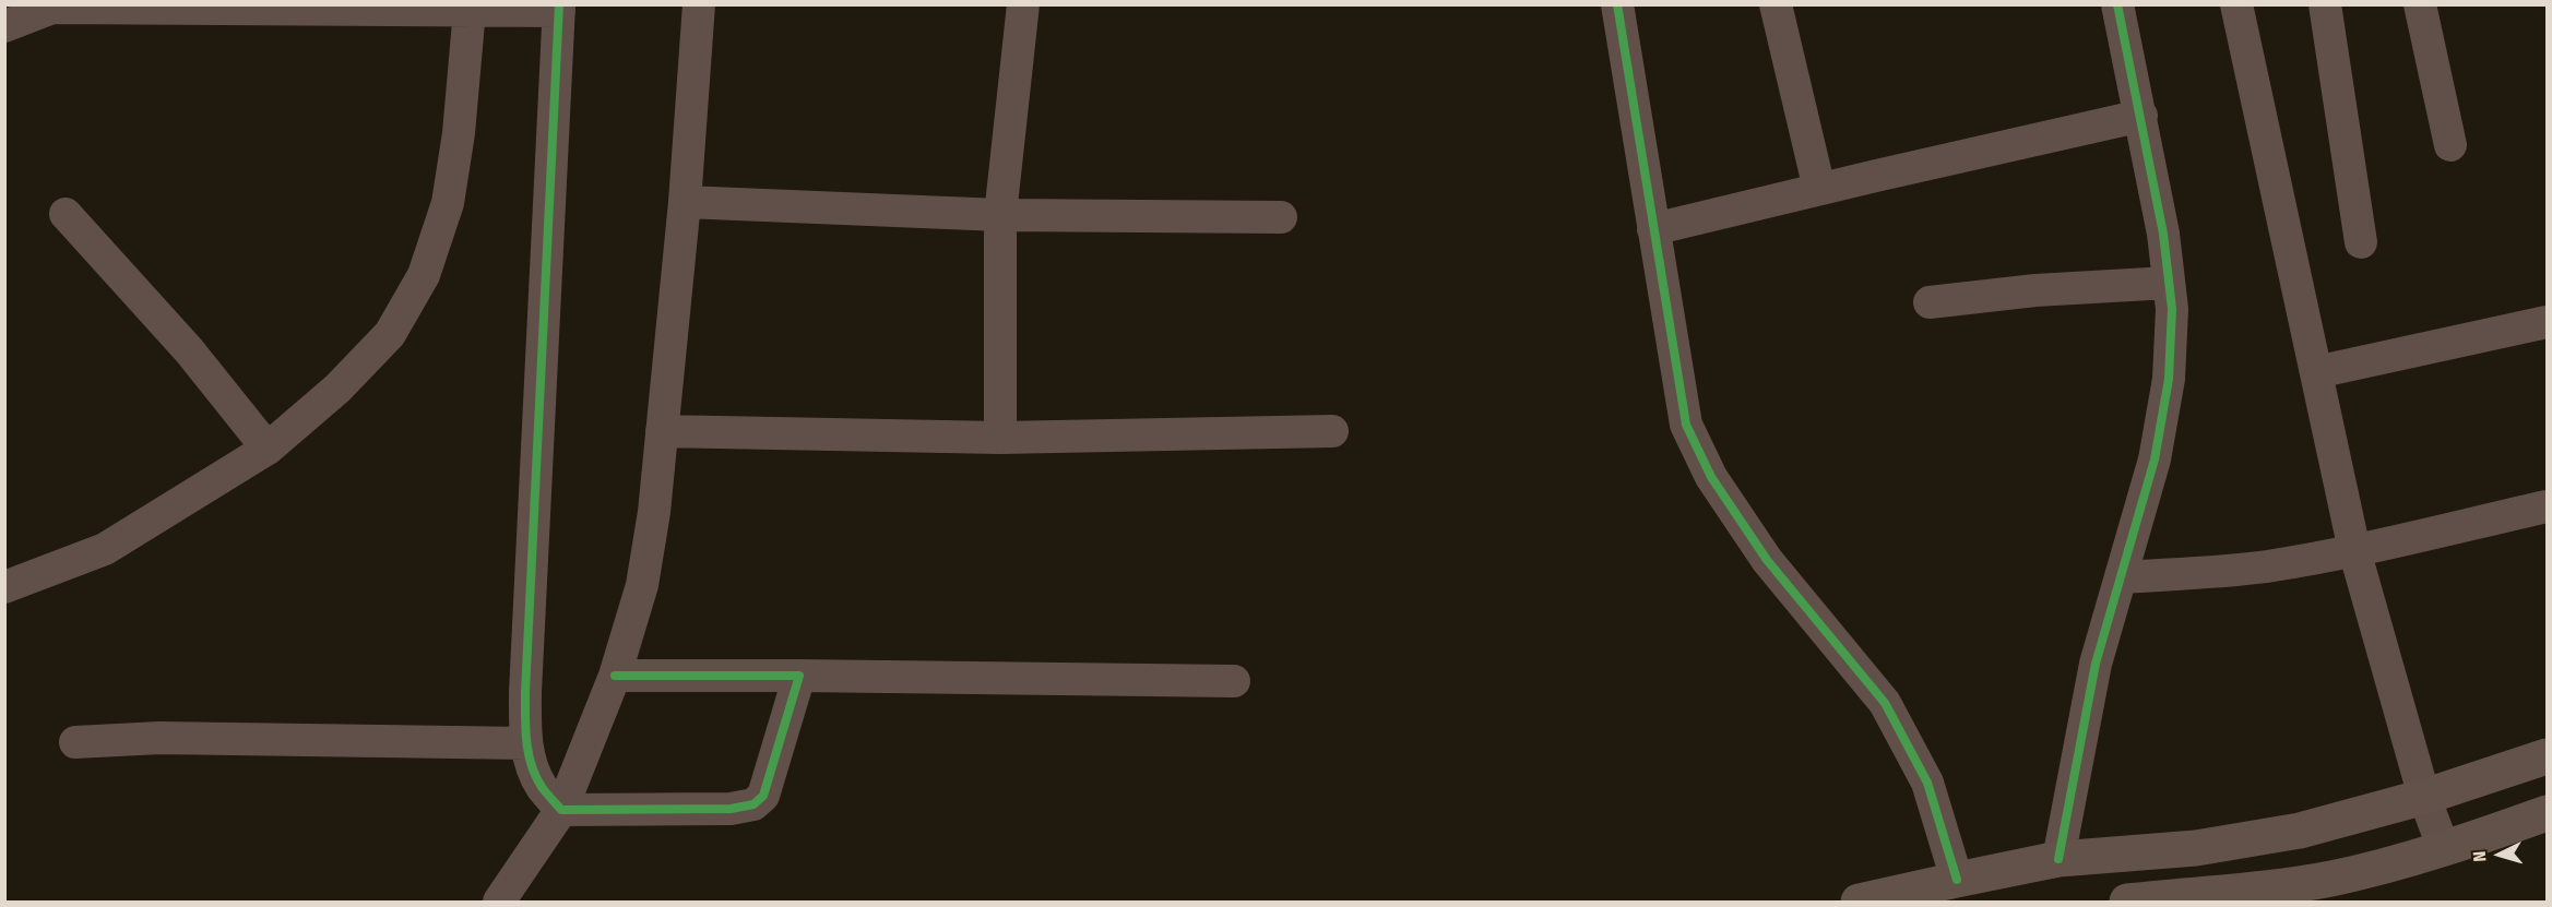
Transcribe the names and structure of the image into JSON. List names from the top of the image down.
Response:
{
  "north": "left"
}
